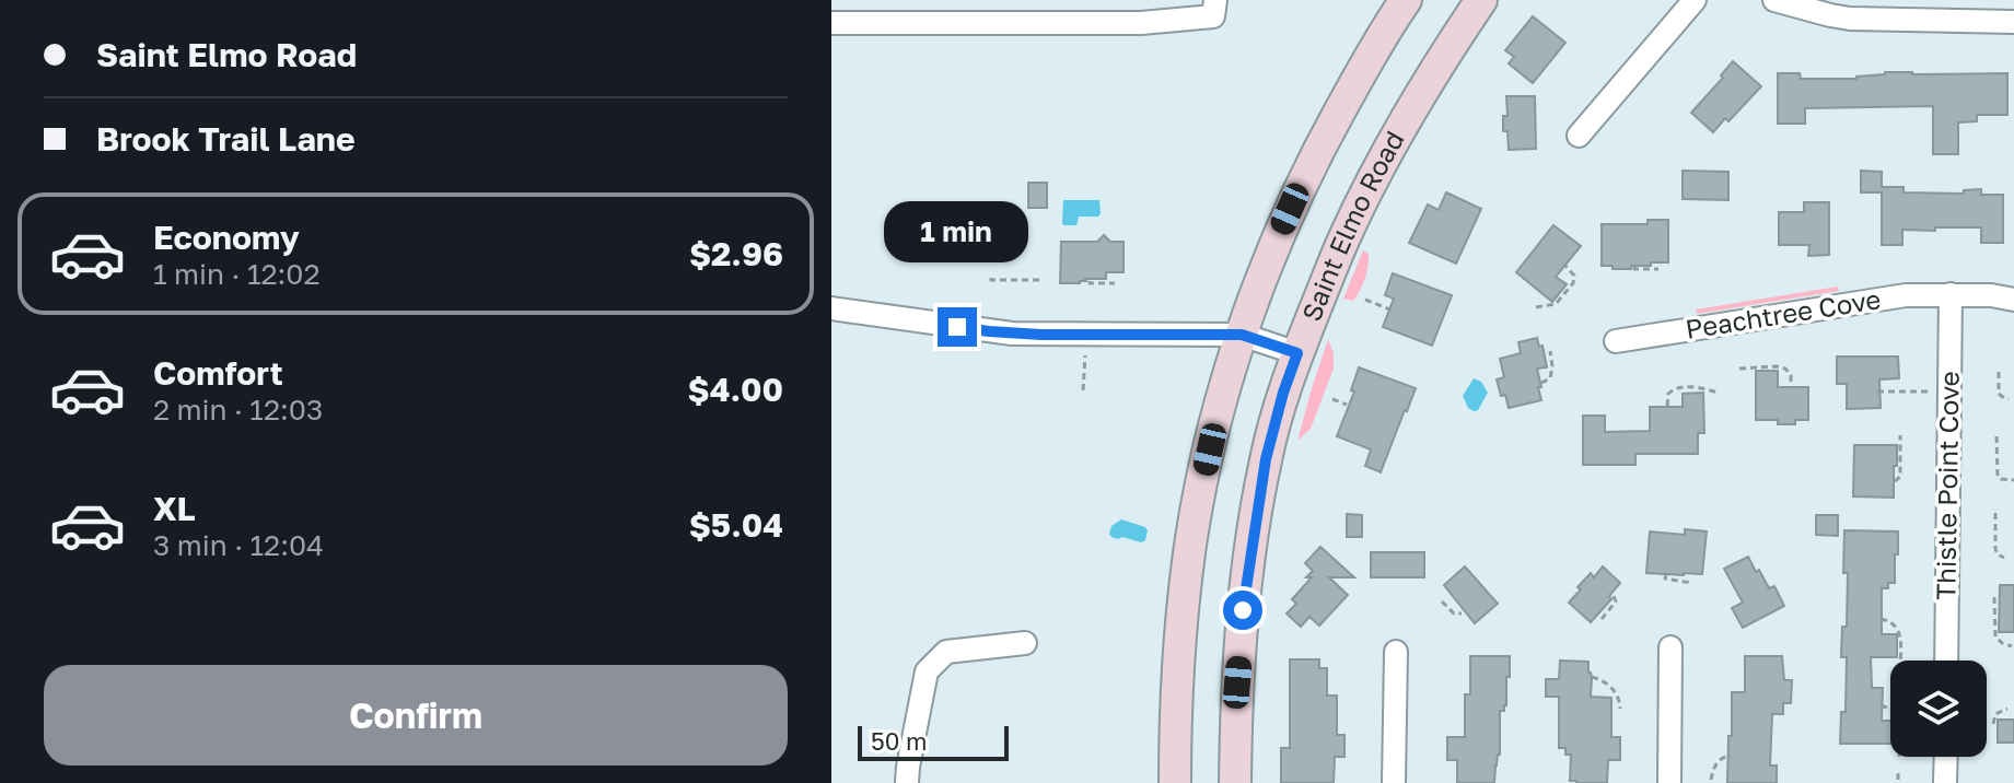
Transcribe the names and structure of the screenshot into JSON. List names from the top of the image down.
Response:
{
  "streets": {
    "main road": ["Saint Elmo Road"],
    "street": ["Peachtree Cove", "Thistle Point Cove"]
  },
  "crossings": [
    ["Peachtree Cove", "Thistle Point Cove"]
  ],
  "scale_bar": "50 m",
  "page": {
    "banner": ["Saint Elmo Road", "Brook Trail Lane"],
    "list": [
      {
        "name": "Economy",
        "note": "1 min · 12:02",
        "value": "$2.96"
      },
      {
        "name": "Comfort",
        "note": "2 min · 12:03",
        "value": "$4.00"
      },
      {
        "name": "XL",
        "note": "3 min · 12:04",
        "value": "$5.04"
      }
    ],
    "bubble": "1 min",
    "buttons": "Confirm",
    "scale": "50 m"
  }
}
